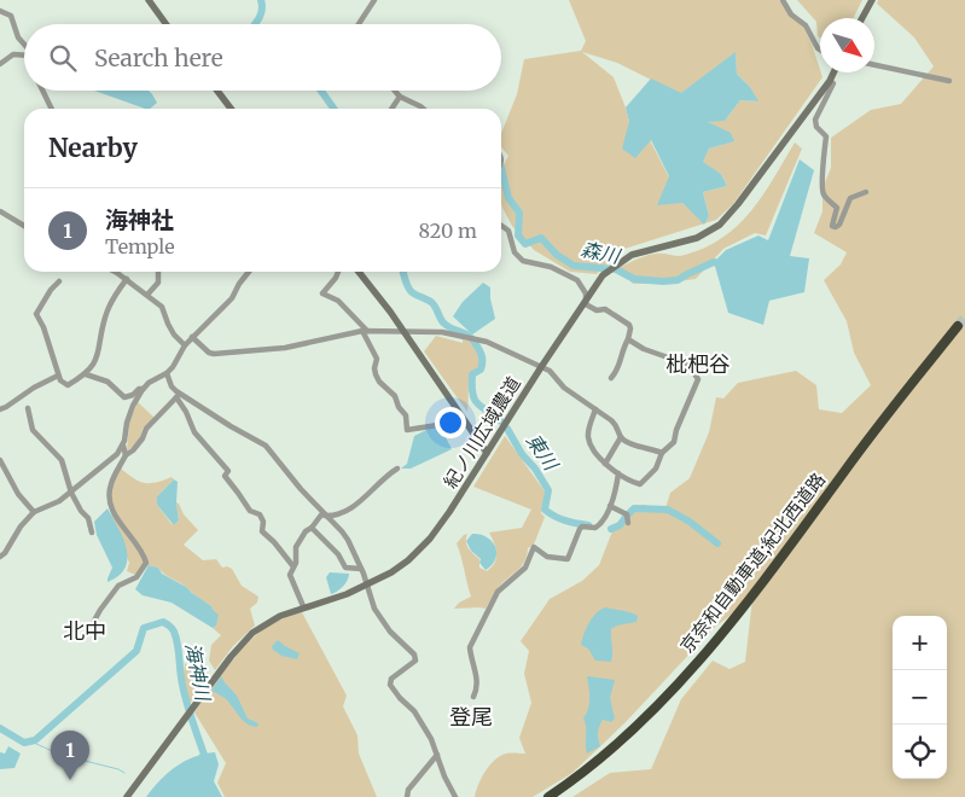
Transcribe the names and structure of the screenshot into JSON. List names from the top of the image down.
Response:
{
  "streets": {
    "highway": ["京奈和自動車道;紀北西道路"],
    "street": ["紀ノ川広域農道"]
  },
  "districts": ["枇杷谷", "北中", "登尾"],
  "water": ["森川", "東川", "海神川"],
  "north": "bottom right",
  "page": {
    "search": "Search here",
    "heading": "Nearby",
    "list": [
      {
        "mark": "1",
        "name": "海神社",
        "note": "Temple",
        "value": "820 m"
      }
    ],
    "map_buttons": ["+", "−"],
    "pins": "1"
  }
}
